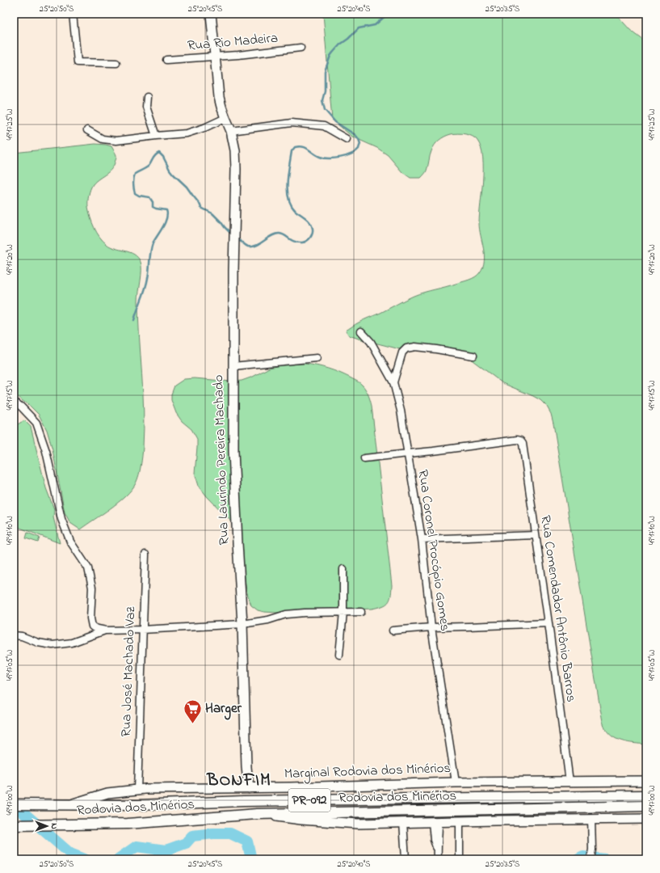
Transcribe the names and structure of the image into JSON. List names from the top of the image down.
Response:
{
  "streets": {
    "main road": [
      "Rua Laurindo Pereira Machado",
      "Marginal Rodovia dos Minérios",
      "Rodovia dos Minérios",
      "PR-092"
    ],
    "street": [
      "Rua Rio Madeira",
      "Rua Coronel Procópio Gomes",
      "Rua Comendador Antônio Barros",
      "Rua José Machado Vaz"
    ]
  },
  "crossings": [
    ["Rua Rio Madeira", "Rua Laurindo Pereira Machado"],
    ["Rua Laurindo Pereira Machado", "Marginal Rodovia dos Minérios"],
    ["Rua Coronel Procópio Gomes", "Rua Comendador Antônio Barros"],
    ["Rua Coronel Procópio Gomes", "Marginal Rodovia dos Minérios"],
    ["Rua Comendador Antônio Barros", "Marginal Rodovia dos Minérios"],
    ["Rua José Machado Vaz", "Marginal Rodovia dos Minérios"],
    ["Marginal Rodovia dos Minérios", "Rodovia dos Minérios"]
  ],
  "districts": ["BONFIM"],
  "places": {
    "supermarket": ["Harger"]
  },
  "north": "right",
  "coordinates": [
    "25°20'50\"S",
    "25°20'45\"S",
    "25°20'40\"S",
    "25°20'35\"S",
    "49°17'25\"W",
    "49°17'20\"W",
    "49°17'15\"W",
    "49°17'10\"W",
    "49°17'05\"W",
    "49°17'00\"W"
  ]
}
